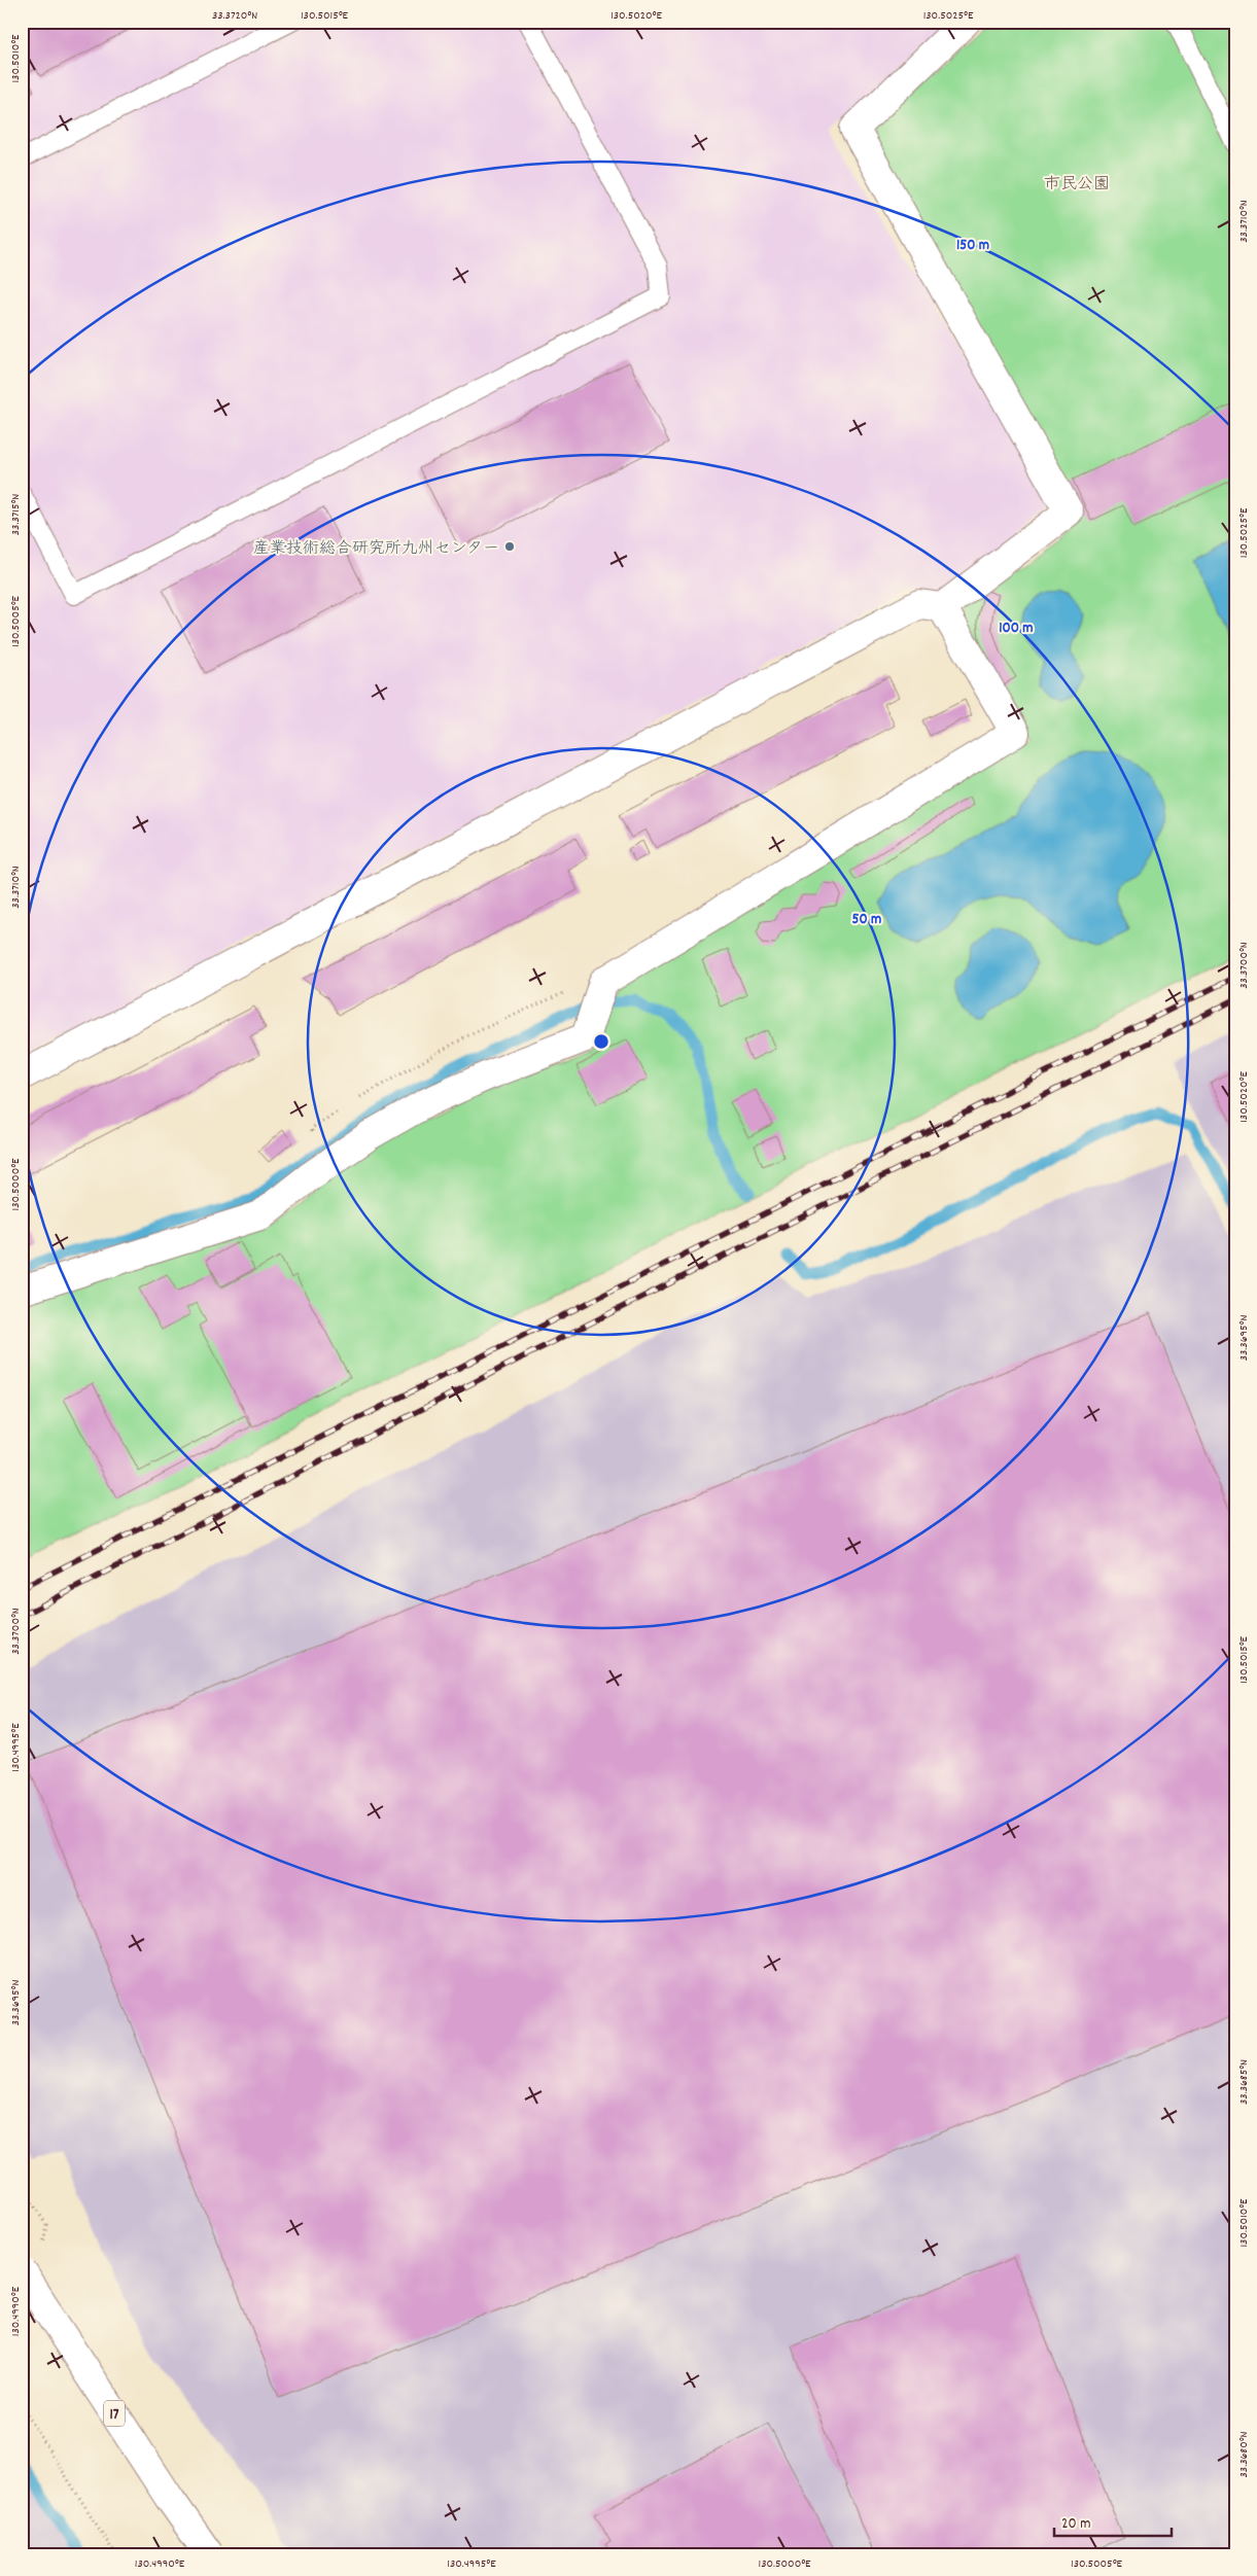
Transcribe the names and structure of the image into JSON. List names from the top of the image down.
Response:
{
  "streets": {
    "street": ["17"]
  },
  "parks": ["市民公園"],
  "places": ["産業技術総合研究所九州センター"],
  "scale_bar": "20 m",
  "coordinates": [
    "33.3720°N",
    "130.5015°E",
    "130.5020°E",
    "130.5025°E",
    "130.5010°E",
    "33.3710°N",
    "33.3715°N",
    "130.5005°E",
    "33.3700°N",
    "130.5000°E",
    "33.3695°N",
    "130.4995°E",
    "33.3685°N",
    "130.4990°E",
    "33.3680°N"
  ],
  "rings": ["150 m", "100 m", "50 m"]
}
